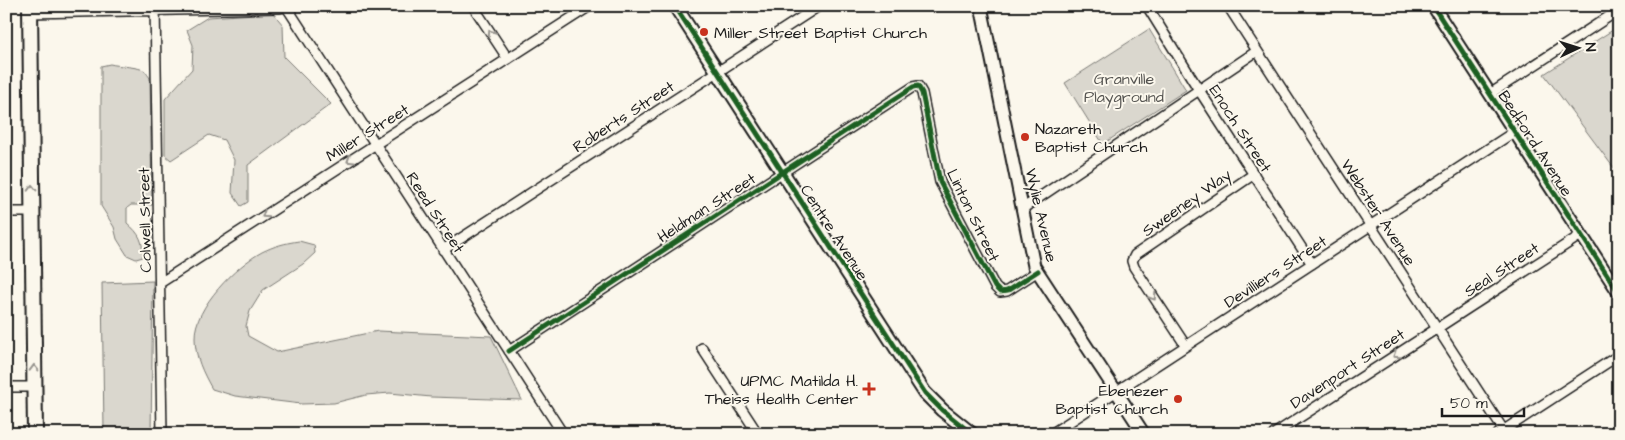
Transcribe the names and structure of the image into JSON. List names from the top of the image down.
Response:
{
  "streets": {
    "main road": ["Centre Avenue"],
    "street": [
      "Roberts Street",
      "Enoch Street",
      "Miller Street",
      "Bedford Avenue",
      "Sweeney Way",
      "Heldman Street",
      "Reed Street",
      "Webster Avenue",
      "Linton Street",
      "Wylie Avenue",
      "Colwell Street",
      "Seal Street",
      "Devilliers Street",
      "Davenport Street"
    ]
  },
  "crossings": [
    ["Roberts Street", "Reed Street"],
    ["Roberts Street", "Centre Avenue"],
    ["Enoch Street", "Sweeney Way"],
    ["Enoch Street", "Devilliers Street"],
    ["Miller Street", "Reed Street"],
    ["Miller Street", "Colwell Street"],
    ["Bedford Avenue", "Seal Street"],
    ["Bedford Avenue", "Devilliers Street"],
    ["Sweeney Way", "Devilliers Street"],
    ["Heldman Street", "Reed Street"],
    ["Heldman Street", "Linton Street"],
    ["Heldman Street", "Centre Avenue"],
    ["Webster Avenue", "Seal Street"],
    ["Webster Avenue", "Devilliers Street"],
    ["Webster Avenue", "Davenport Street"],
    ["Linton Street", "Wylie Avenue"],
    ["Wylie Avenue", "Devilliers Street"],
    ["Seal Street", "Davenport Street"]
  ],
  "one_way": ["Miller Street", "Davenport Street"],
  "parks": ["Granville Playground"],
  "places": {
    "other": ["Miller Street Baptist Church", "Nazareth Baptist Church", "Ebenezer Baptist Church"],
    "health": ["UPMC Matilda H. Theiss Health Center"]
  },
  "scale_bar": "50 m",
  "north": "right"
}
